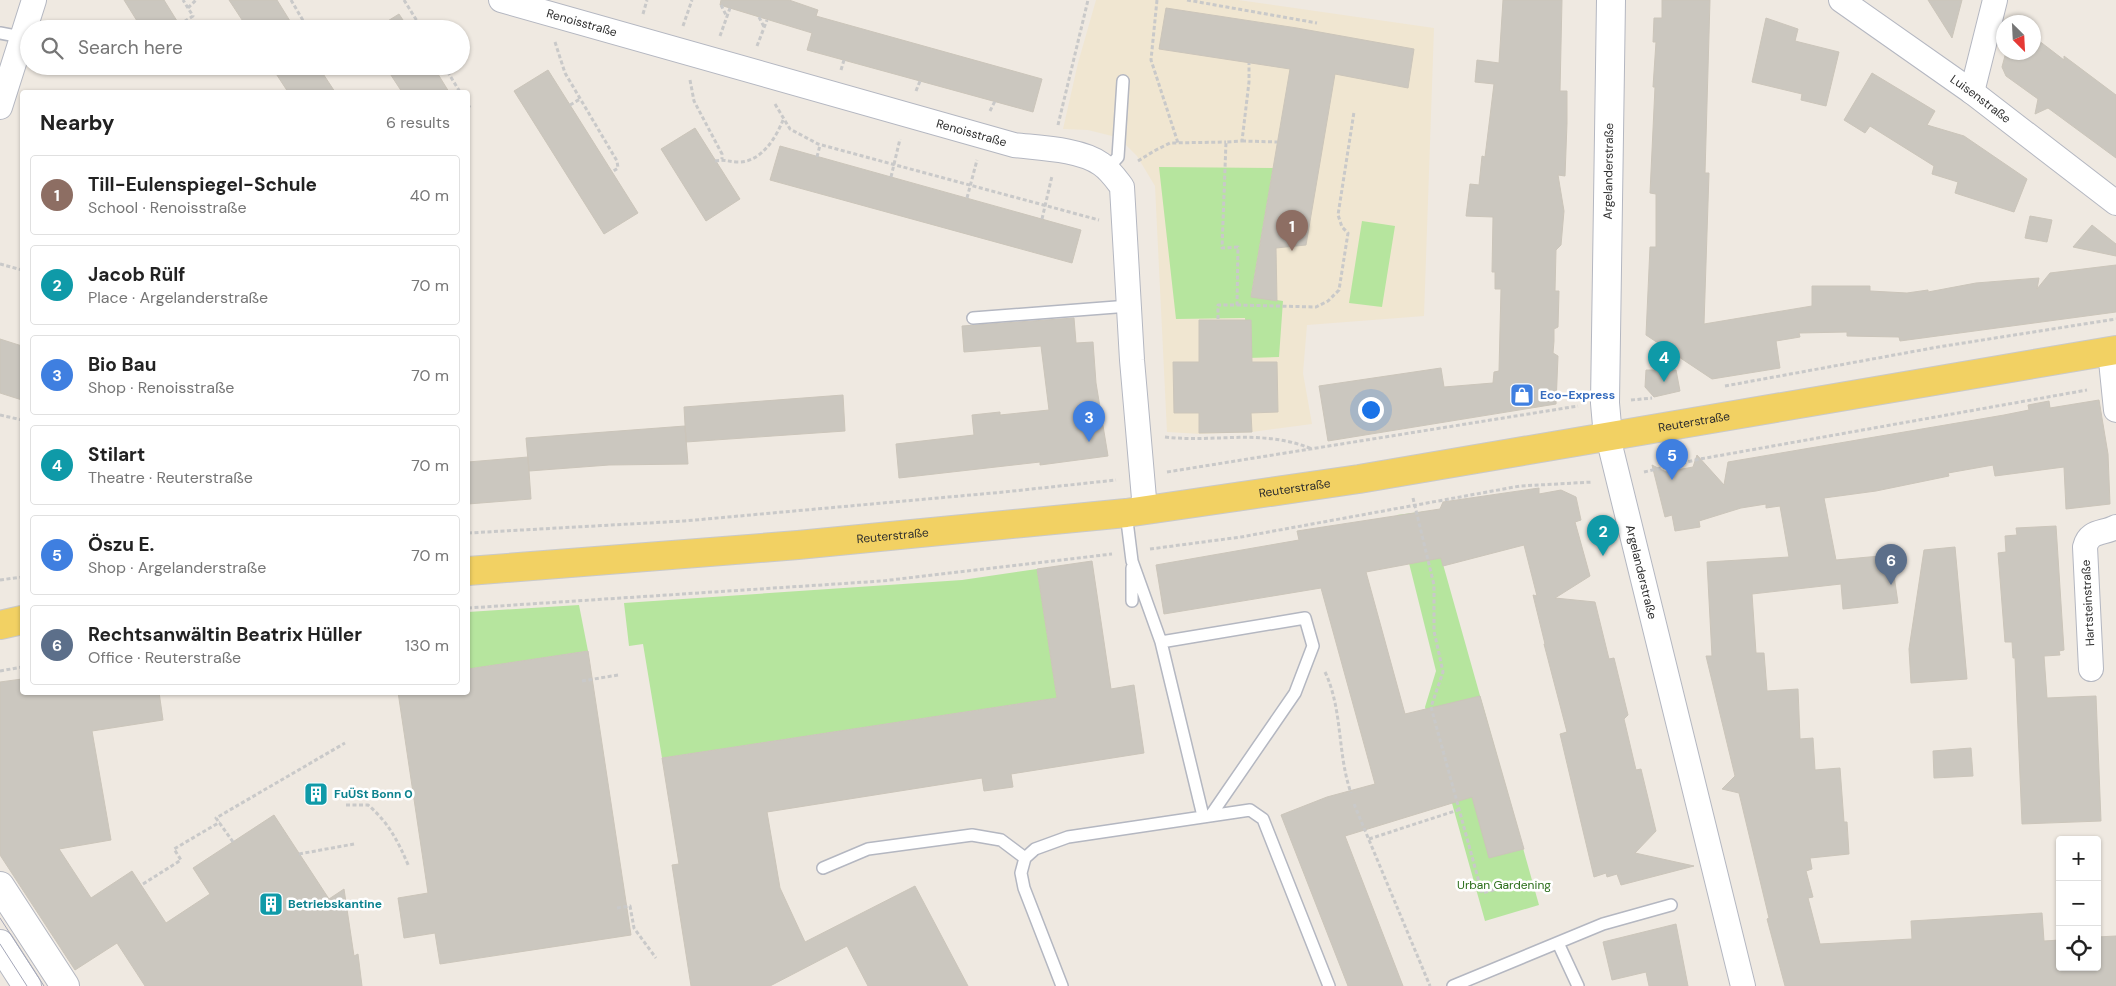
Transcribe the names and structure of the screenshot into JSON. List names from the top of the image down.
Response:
{
  "streets": {
    "main road": ["Reuterstraße"],
    "street": [
      "Renoisstraße",
      "Luisenstraße",
      "Argelanderstraße",
      "Hartsteinstraße"
    ]
  },
  "crossings": [
    ["Renoisstraße", "Reuterstraße"],
    ["Argelanderstraße", "Reuterstraße"]
  ],
  "parks": ["Urban Gardening"],
  "places": {
    "shop": ["Eco-Express"],
    "building": ["FuÜSt Bonn 0", "Betriebskantine"]
  },
  "north": "bottom right",
  "page": {
    "search": "Search here",
    "heading": ["Nearby", "6 results"],
    "list": [
      {
        "mark": "1",
        "name": "Till-Eulenspiegel-Schule",
        "note": "School · Renoisstraße",
        "value": "40 m"
      },
      {
        "mark": "2",
        "name": "Jacob Rülf",
        "note": "Place · Argelanderstraße",
        "value": "70 m"
      },
      {
        "mark": "3",
        "name": "Bio Bau",
        "note": "Shop · Renoisstraße",
        "value": "70 m"
      },
      {
        "mark": "4",
        "name": "Stilart",
        "note": "Theatre · Reuterstraße",
        "value": "70 m"
      },
      {
        "mark": "5",
        "name": "Öszu E.",
        "note": "Shop · Argelanderstraße",
        "value": "70 m"
      },
      {
        "mark": "6",
        "name": "Rechtsanwältin Beatrix Hüller",
        "note": "Office · Reuterstraße",
        "value": "130 m"
      }
    ],
    "pins": [
      "1",
      "4",
      "3",
      "5",
      "2",
      "6"
    ],
    "map_buttons": ["+", "−"]
  }
}
